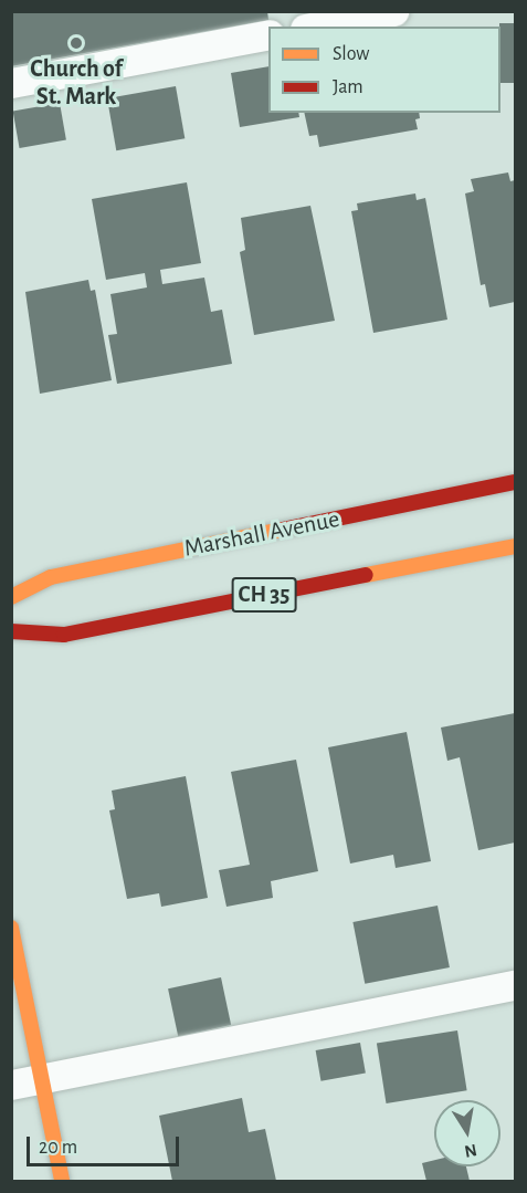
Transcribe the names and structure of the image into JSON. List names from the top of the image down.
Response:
{
  "streets": {
    "main road": ["Marshall Avenue", "CH 35"]
  },
  "places": ["Church of St. Mark"],
  "legend": ["Slow", "Jam"],
  "scale_bar": "20 m",
  "north": "bottom"
}
